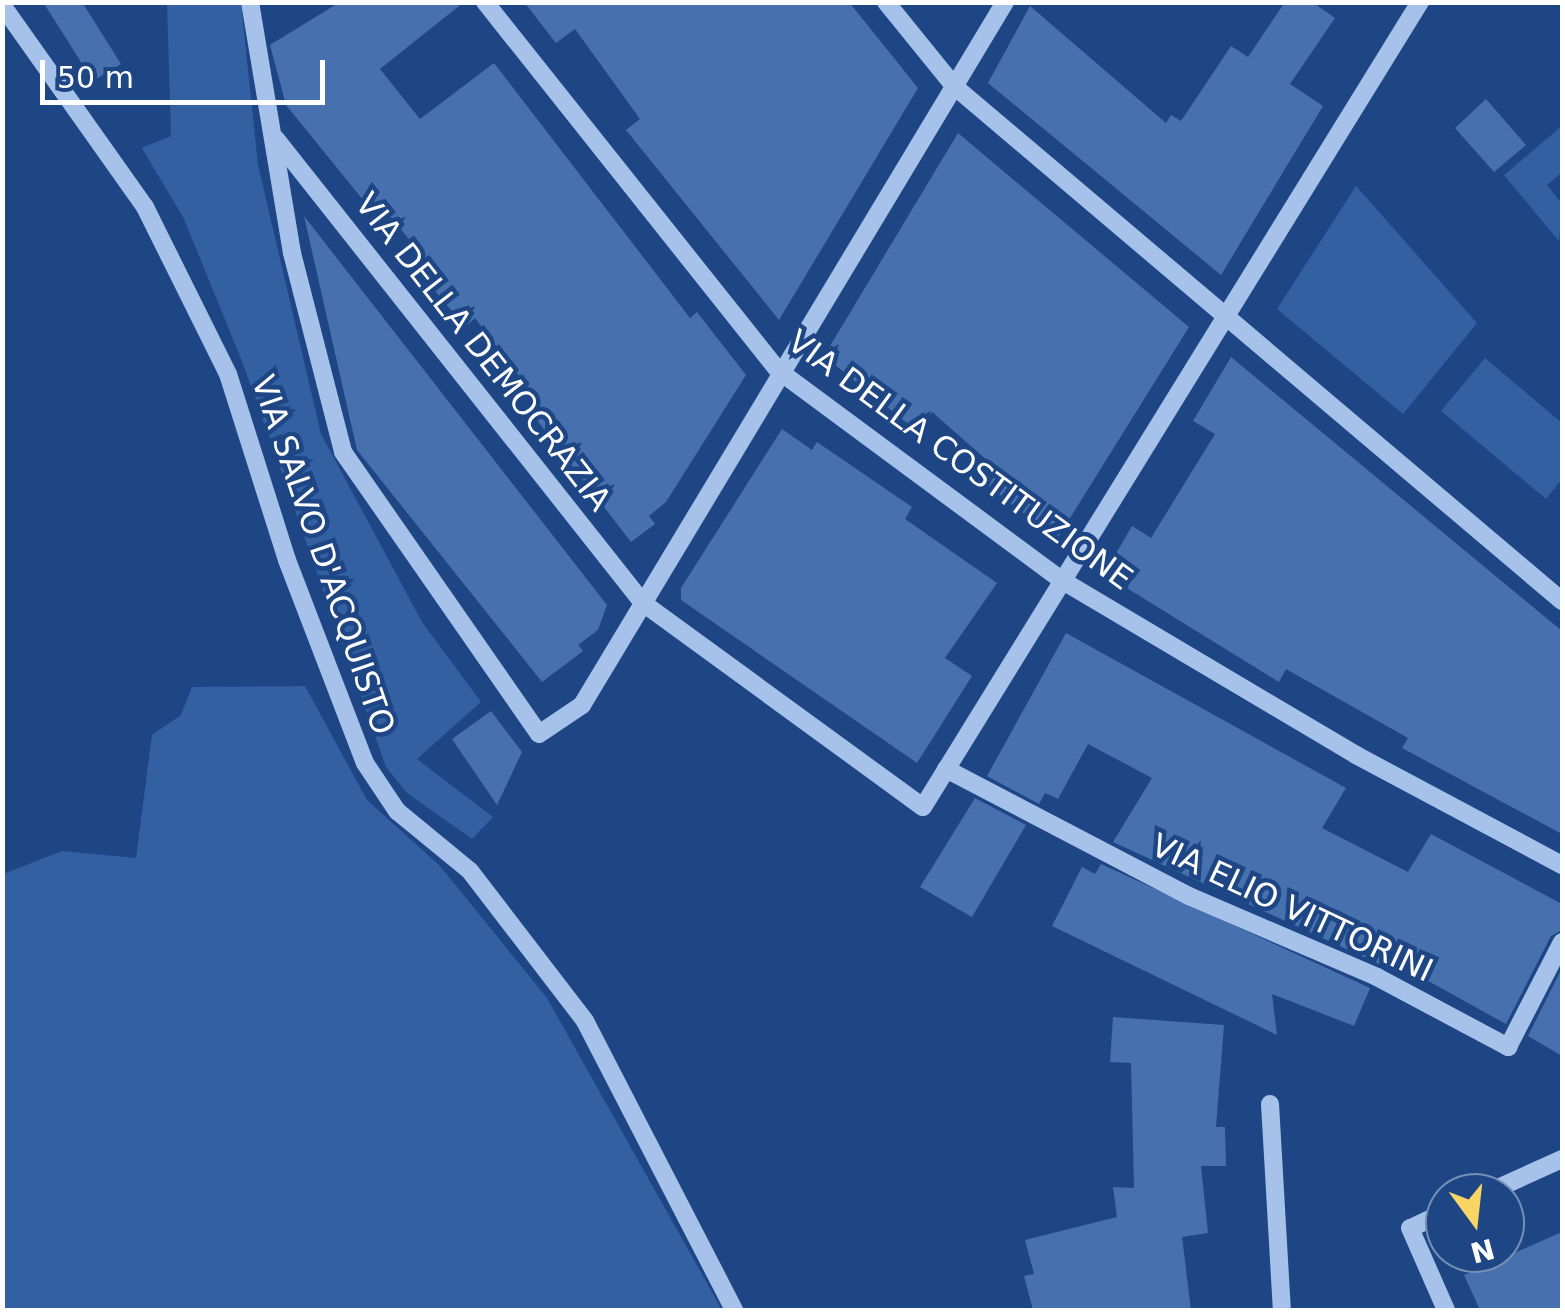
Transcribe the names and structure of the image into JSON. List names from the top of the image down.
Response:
{
  "streets": {
    "street": [
      "VIA DELLA DEMOCRAZIA",
      "VIA DELLA COSTITUZIONE",
      "VIA SALVO D'ACQUISTO",
      "VIA ELIO VITTORINI"
    ]
  },
  "crossings": [
    ["VIA DELLA DEMOCRAZIA", "VIA ELIO VITTORINI"]
  ],
  "scale_bar": "50 m",
  "north": "bottom"
}
